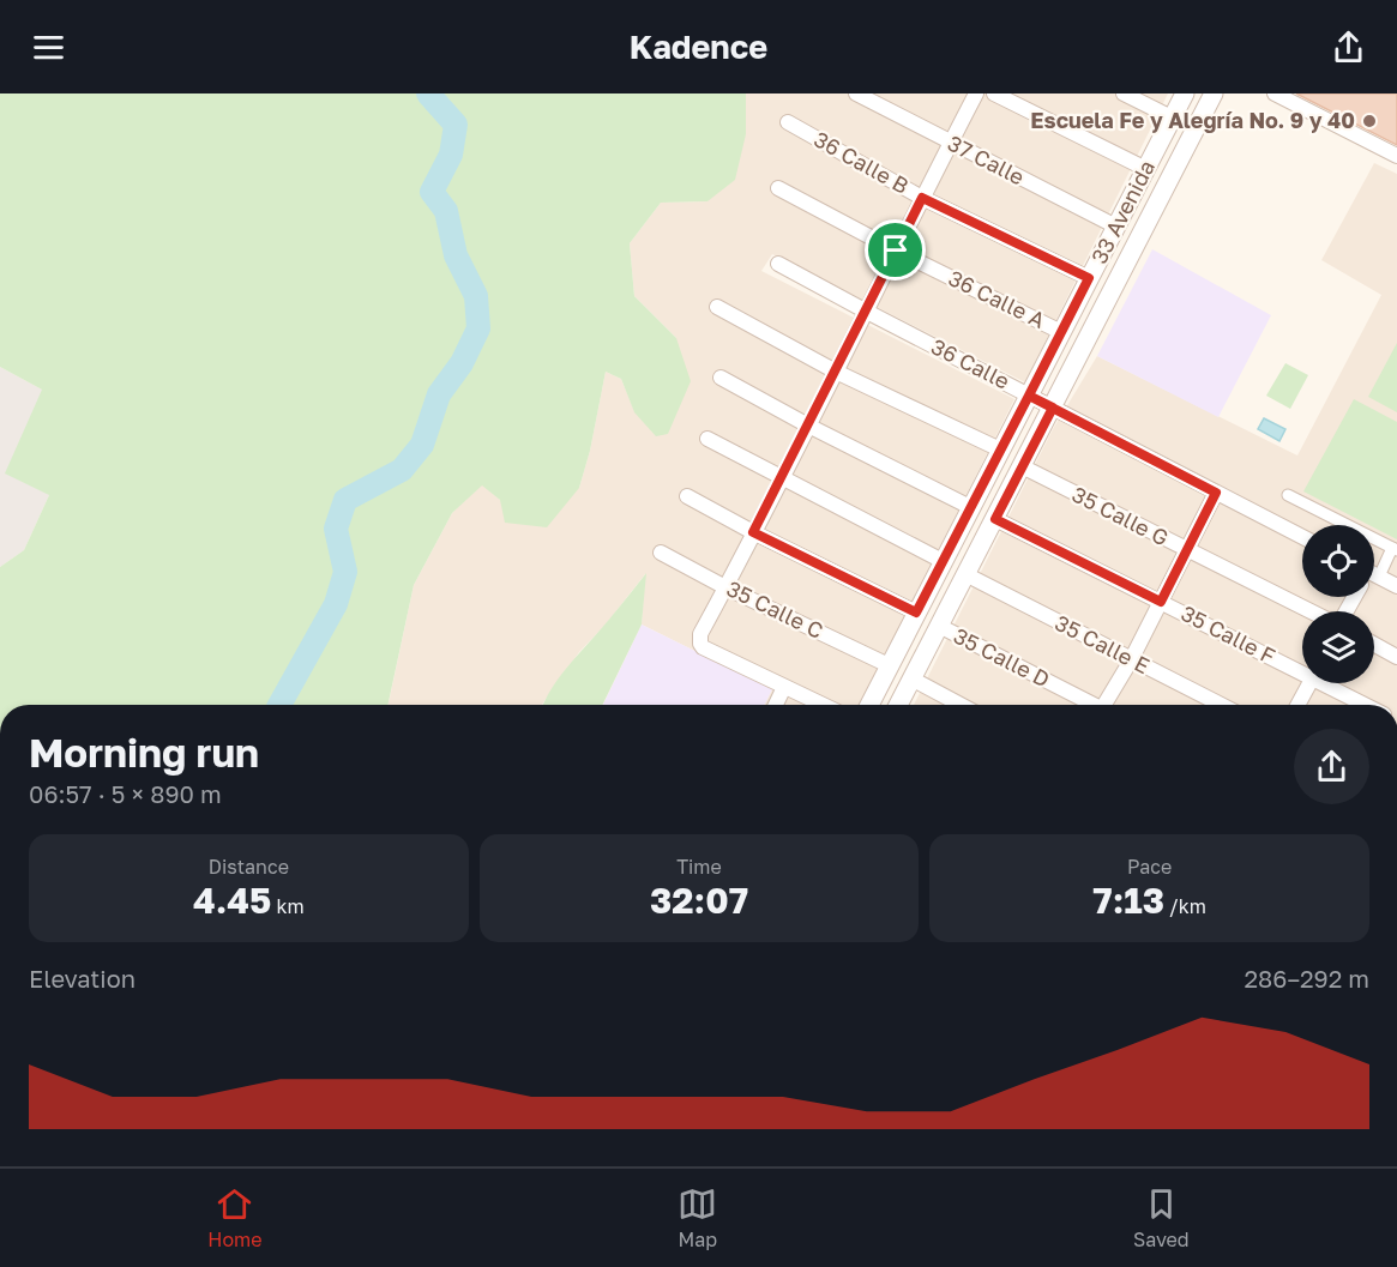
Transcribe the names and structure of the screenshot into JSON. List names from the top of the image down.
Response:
{
  "streets": {
    "street": [
      "37 Calle",
      "36 Calle B",
      "33 Avenida",
      "36 Calle A",
      "36 Calle",
      "35 Calle G",
      "35 Calle C",
      "35 Calle F",
      "35 Calle E",
      "35 Calle D"
    ]
  },
  "crossings": [
    ["37 Calle", "33 Avenida"],
    ["36 Calle B", "33 Avenida"],
    ["33 Avenida", "36 Calle A"],
    ["33 Avenida", "36 Calle"],
    ["33 Avenida", "35 Calle G"],
    ["33 Avenida", "35 Calle C"],
    ["33 Avenida", "35 Calle F"],
    ["33 Avenida", "35 Calle E"],
    ["33 Avenida", "35 Calle D"]
  ],
  "places": ["Escuela Fe y Alegría No. 9 y 40"],
  "page": {
    "header": "Kadence",
    "heading": ["Morning run", "06:57 · 5 × 890 m"],
    "stats": [
      ["Distance", "4.45 km"],
      ["Time", "32:07"],
      ["Pace", "7:13 /km"]
    ],
    "chart": ["Elevation", "286–292 m"],
    "tabs": ["Home", "Map", "Saved"]
  }
}
